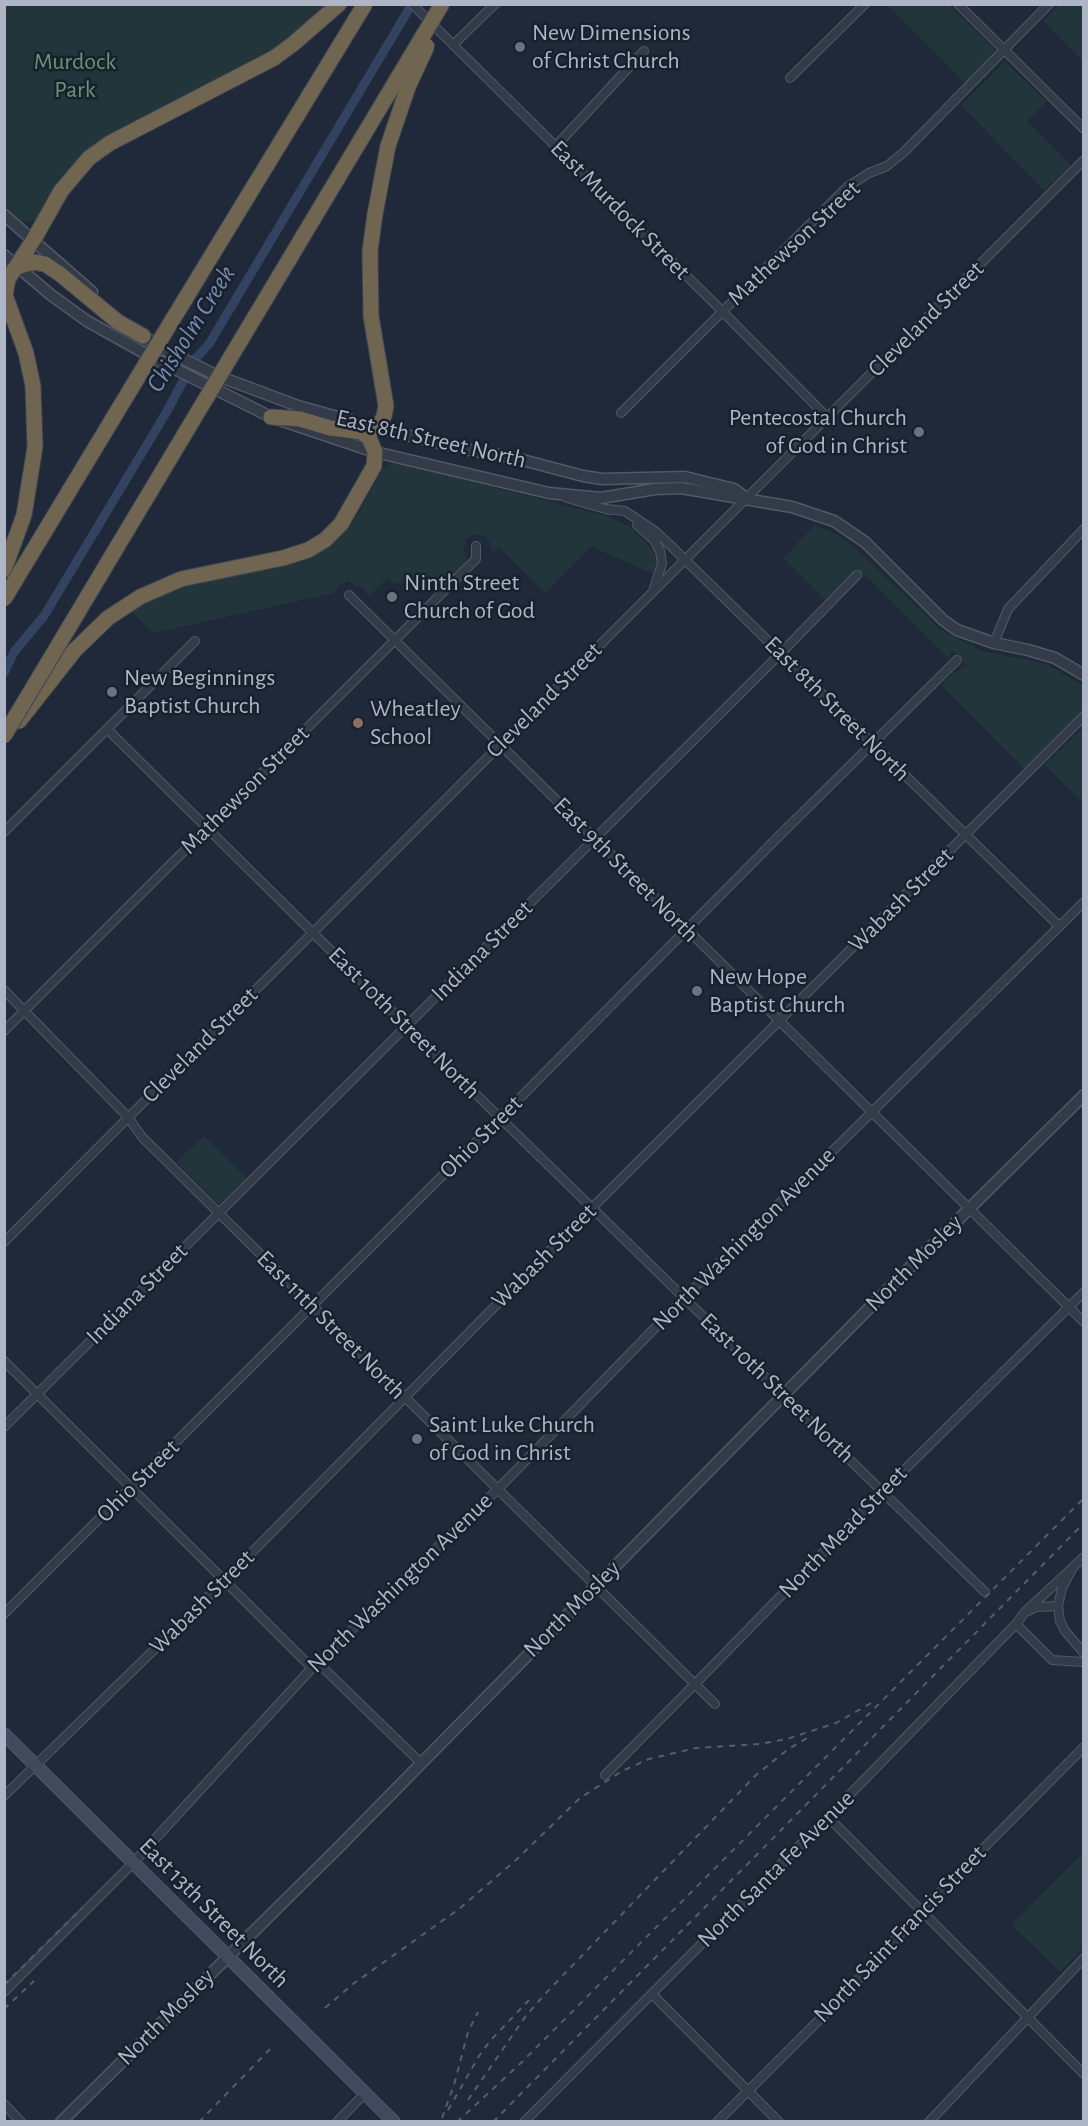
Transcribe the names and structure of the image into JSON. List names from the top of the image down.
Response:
{
  "streets": {
    "main road": ["East 13th Street North"],
    "street": [
      "East Murdock Street",
      "Mathewson Street",
      "Cleveland Street",
      "East 8th Street North",
      "East 9th Street North",
      "Wabash Street",
      "Indiana Street",
      "East 10th Street North",
      "Ohio Street",
      "North Washington Avenue",
      "North Mosley",
      "East 11th Street North",
      "North Mead Street",
      "North Santa Fe Avenue",
      "North Saint Francis Street"
    ]
  },
  "crossings": [
    ["East Murdock Street", "Mathewson Street"],
    ["East Murdock Street", "Cleveland Street"],
    ["Mathewson Street", "East 9th Street North"],
    ["Mathewson Street", "East 10th Street North"],
    ["Mathewson Street", "East 11th Street North"],
    ["Cleveland Street", "East 8th Street North"],
    ["Cleveland Street", "East 9th Street North"],
    ["Cleveland Street", "East 10th Street North"],
    ["Cleveland Street", "East 11th Street North"],
    ["East 8th Street North", "Wabash Street"],
    ["East 8th Street North", "Indiana Street"],
    ["East 8th Street North", "Ohio Street"],
    ["East 8th Street North", "North Washington Avenue"],
    ["East 9th Street North", "Wabash Street"],
    ["East 9th Street North", "Indiana Street"],
    ["East 9th Street North", "Ohio Street"],
    ["East 9th Street North", "North Washington Avenue"],
    ["East 9th Street North", "North Mosley"],
    ["East 9th Street North", "North Mead Street"],
    ["Wabash Street", "East 10th Street North"],
    ["Wabash Street", "East 11th Street North"],
    ["Wabash Street", "East 13th Street North"],
    ["Indiana Street", "East 10th Street North"],
    ["Indiana Street", "East 11th Street North"],
    ["East 10th Street North", "Ohio Street"],
    ["East 10th Street North", "North Washington Avenue"],
    ["East 10th Street North", "North Mosley"],
    ["East 10th Street North", "North Mead Street"],
    ["Ohio Street", "East 11th Street North"],
    ["North Washington Avenue", "East 11th Street North"],
    ["North Washington Avenue", "East 13th Street North"],
    ["North Mosley", "East 11th Street North"],
    ["North Mosley", "East 13th Street North"],
    ["East 11th Street North", "North Mead Street"]
  ],
  "water": ["Chisholm Creek"],
  "parks": ["Murdock Park"],
  "places": [
    "New Dimensions of Christ Church",
    "Pentecostal Church of God in Christ",
    "Ninth Street Church of God",
    "New Beginnings Baptist Church",
    "Wheatley School",
    "New Hope Baptist Church",
    "Saint Luke Church of God in Christ"
  ]
}
